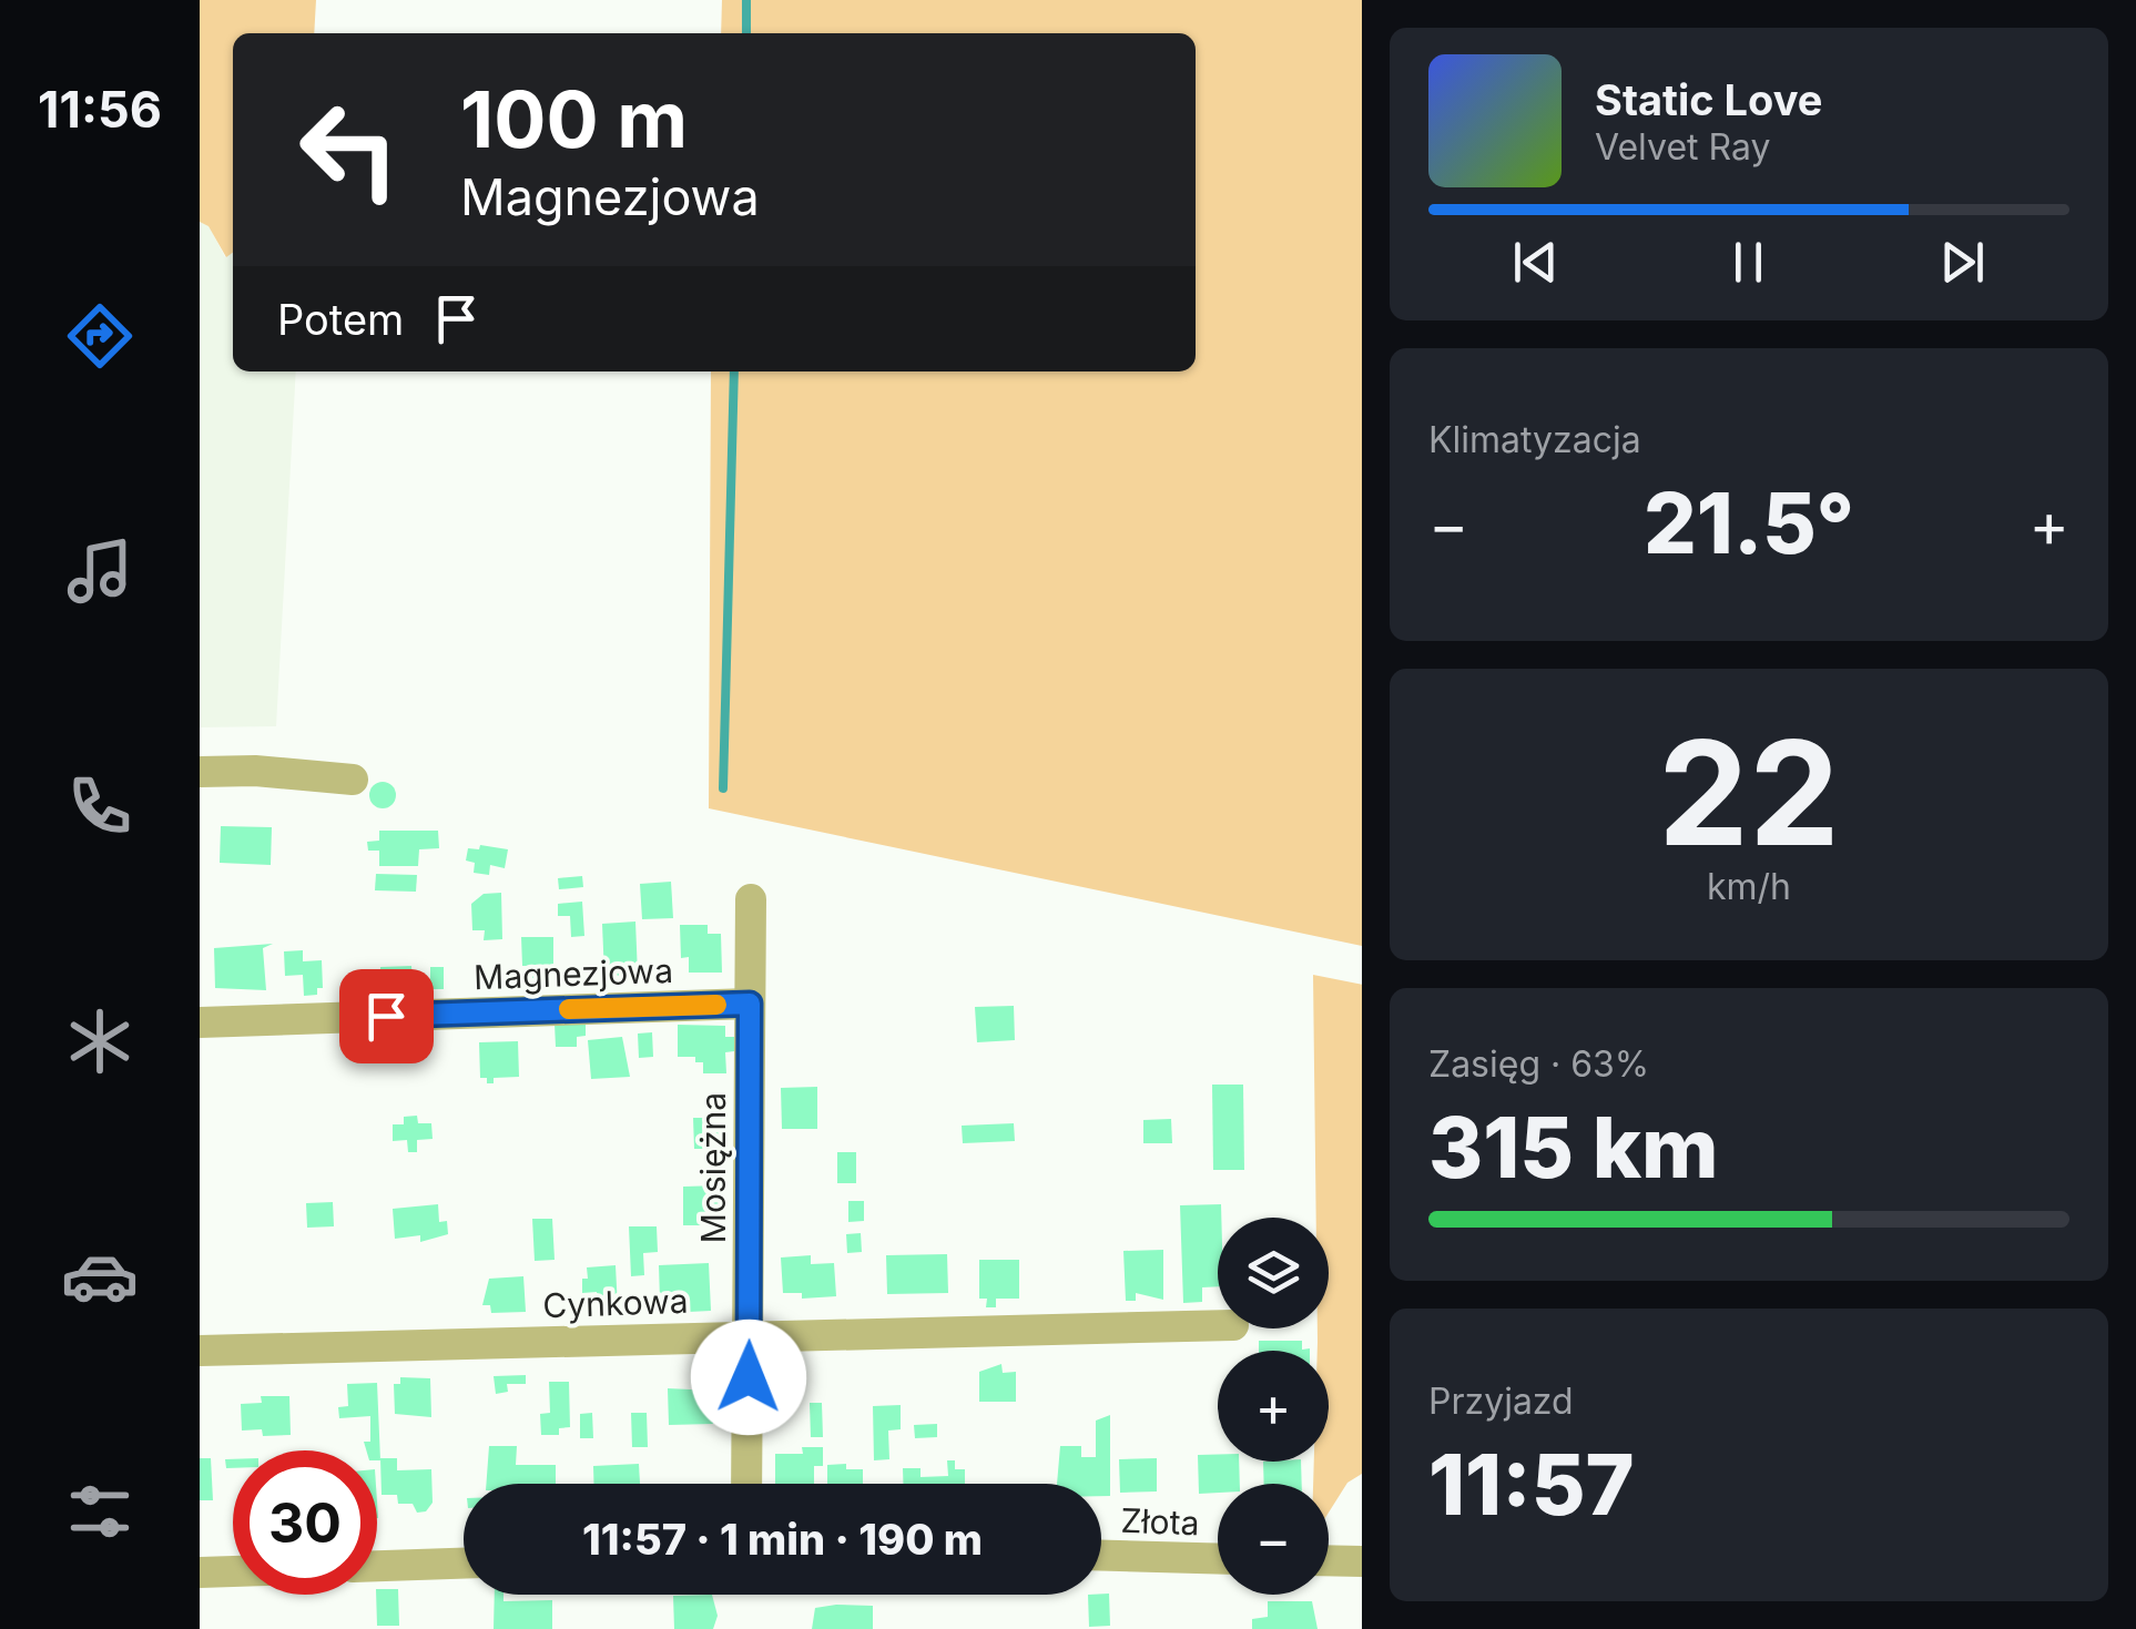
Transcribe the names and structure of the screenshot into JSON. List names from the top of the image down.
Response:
{
  "streets": {
    "street": [
      "Magnezjowa",
      "Mosiężna",
      "Cynkowa",
      "Złota"
    ]
  },
  "crossings": [
    ["Magnezjowa", "Mosiężna"],
    ["Mosiężna", "Cynkowa"]
  ],
  "page": {
    "tabs": "11:56",
    "turn": ["100 m", "Magnezjowa"],
    "song": ["Static Love", "Velvet Ray"],
    "then": "Potem",
    "tile": [
      "Klimatyzacja",
      ["22", "km/h"],
      ["Zasięg · 63%", "315 km"],
      ["Przyjazd", "11:57"]
    ],
    "heat": ["−", "21.5°", "+"],
    "map_buttons": ["+", "−"],
    "limit": "30",
    "trip": "11:57 · 1 min · 190 m"
  }
}
